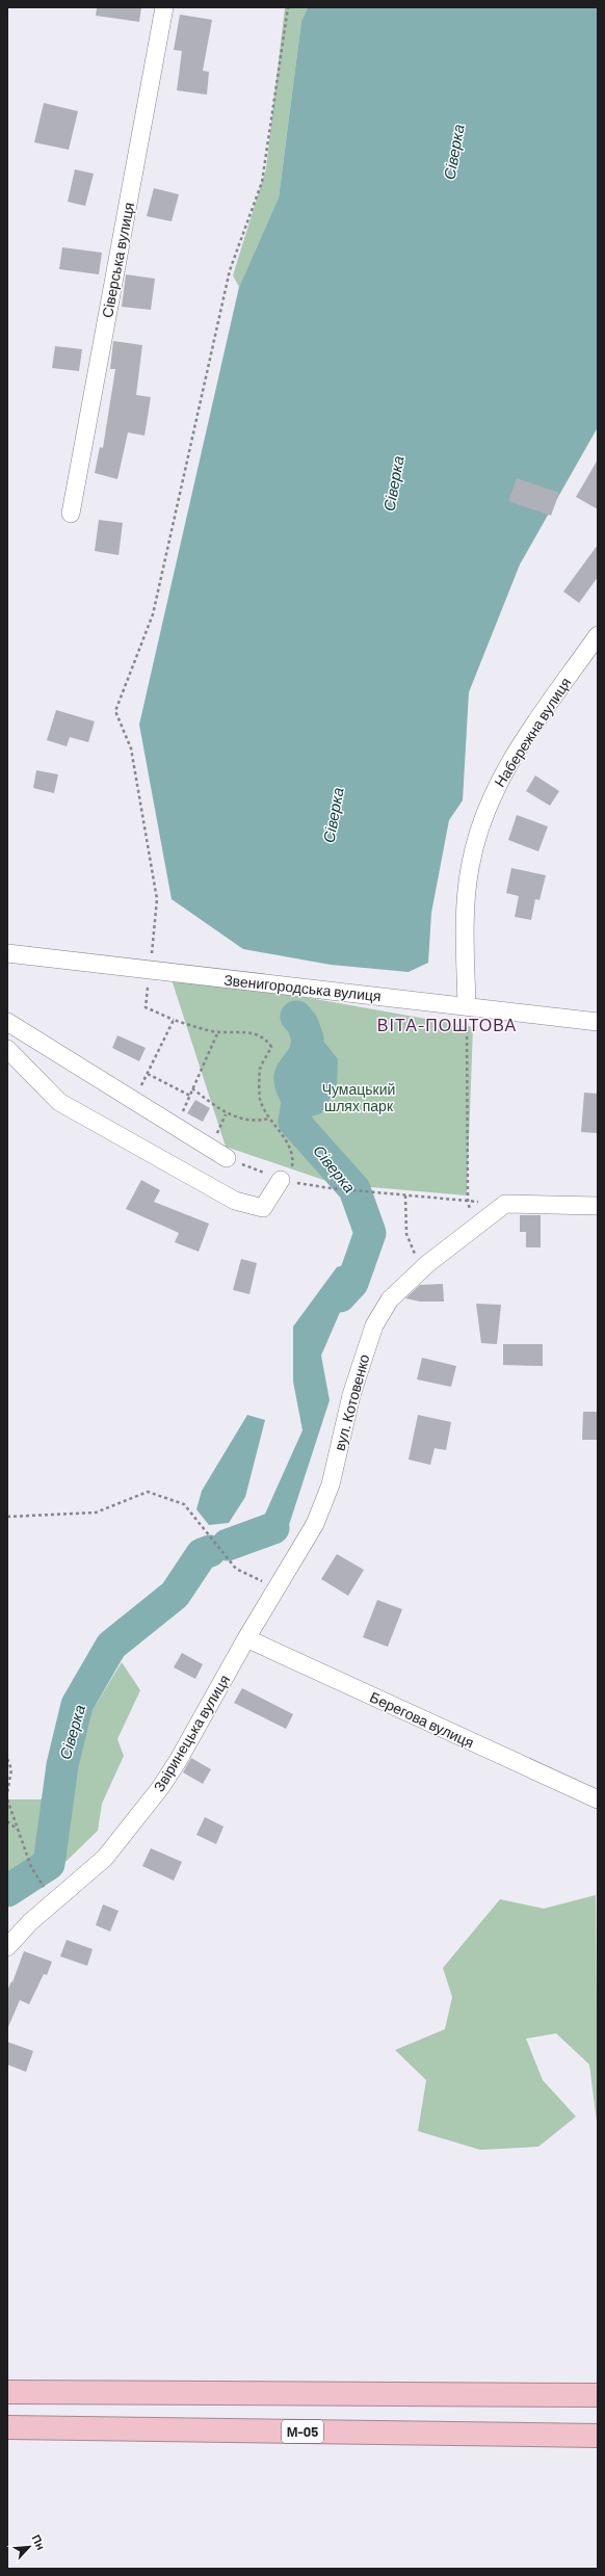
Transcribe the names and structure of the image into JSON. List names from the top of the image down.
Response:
{
  "streets": {
    "highway": ["М-05"],
    "street": [
      "Сіверська вулиця",
      "Набережна вулиця",
      "Звенигородська вулиця",
      "вул. Котовенко",
      "Берегова вулиця",
      "Звіринецька вулиця"
    ]
  },
  "crossings": [
    ["Набережна вулиця", "Звенигородська вулиця"],
    ["вул. Котовенко", "Берегова вулиця"],
    ["вул. Котовенко", "Звіринецька вулиця"],
    ["Берегова вулиця", "Звіринецька вулиця"]
  ],
  "districts": ["ВІТА-ПОШТОВА"],
  "water": ["Сіверка"],
  "parks": ["Чумацький шлях парк"],
  "north": "top right"
}
